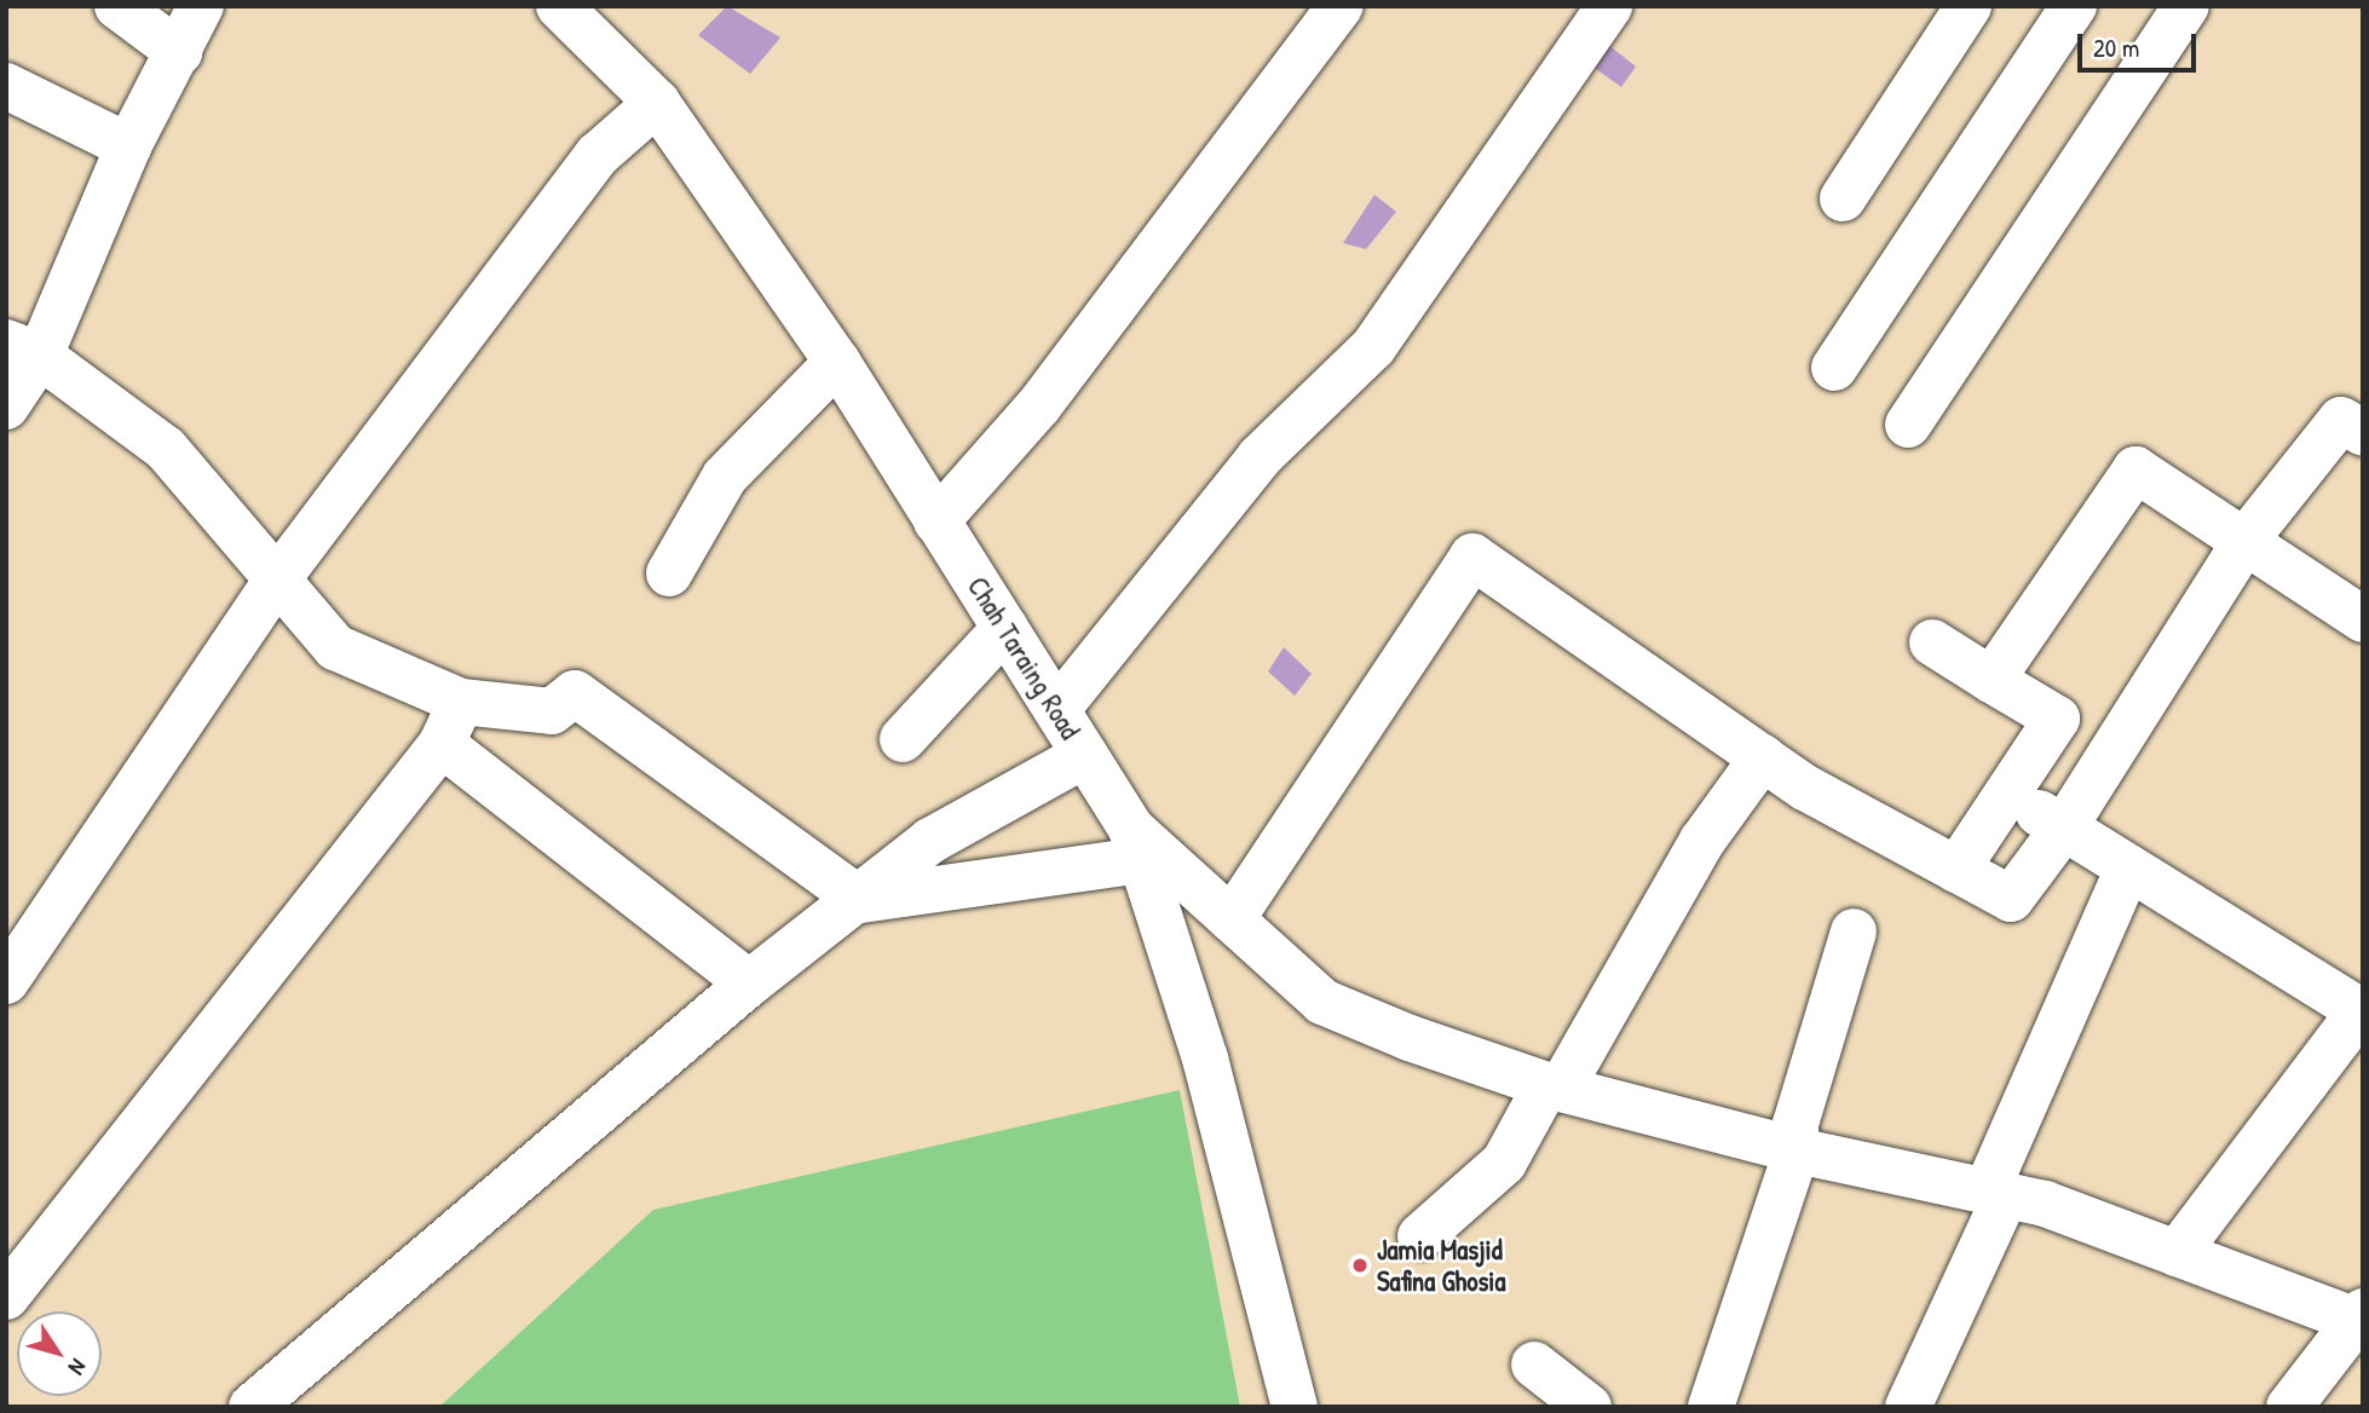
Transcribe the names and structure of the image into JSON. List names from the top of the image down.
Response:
{
  "streets": {
    "street": ["Chah Taraing Road"]
  },
  "places": ["Jamia Masjid Safina Ghosia"],
  "scale_bar": "20 m",
  "north": "bottom right"
}
